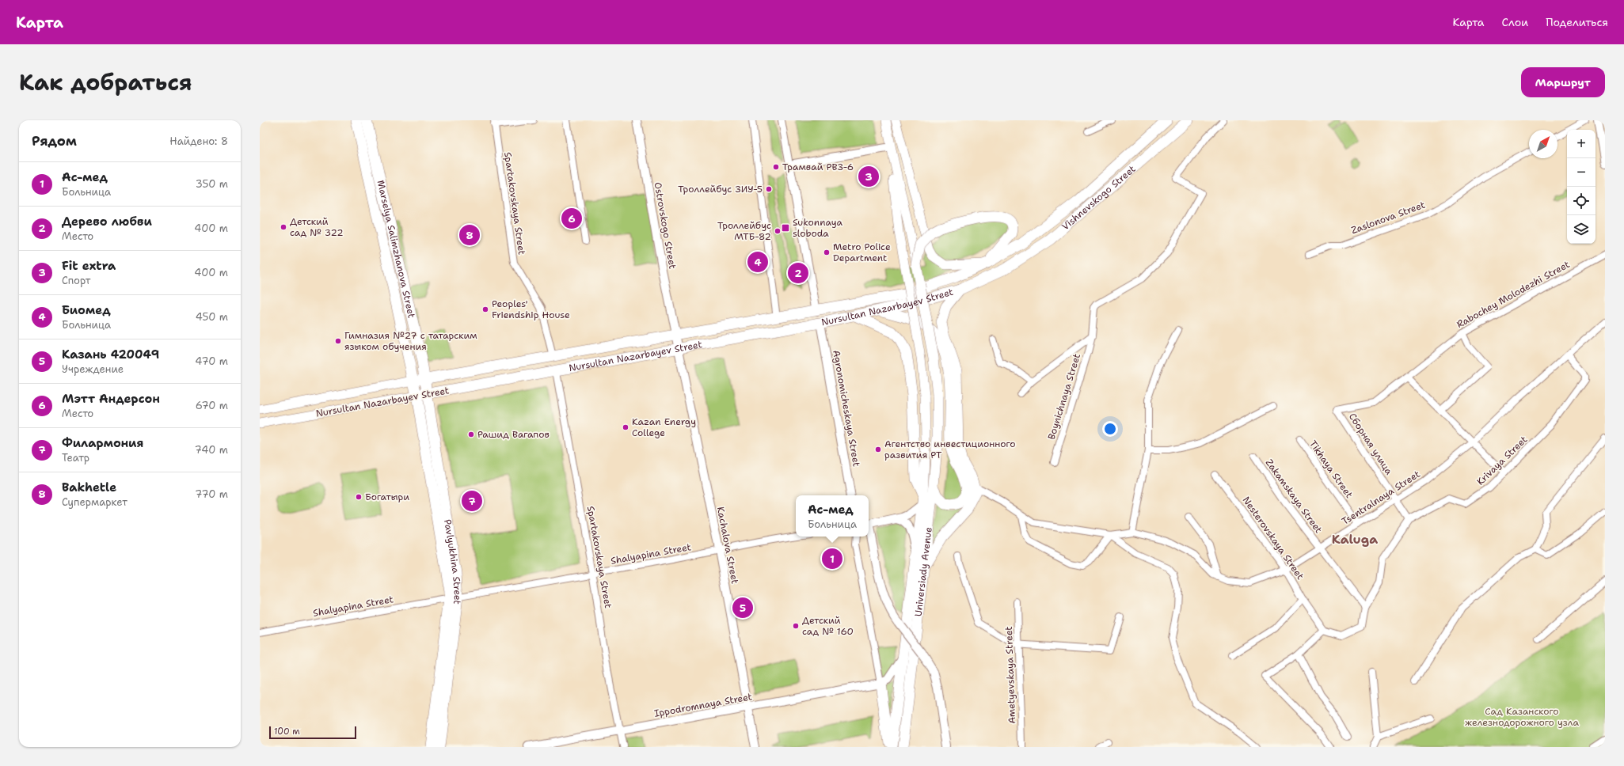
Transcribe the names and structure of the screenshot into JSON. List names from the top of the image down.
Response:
{
  "streets": {
    "main road": [
      "Vishnevskogo Street",
      "Marselya Salimzhanova Street",
      "Nursultan Nazarbayev Street",
      "Pavlyukhina Street",
      "Universiady Avenue"
    ],
    "street": [
      "Spartakovskaya Street",
      "Zaslonova Street",
      "Ostrovskogo Street",
      "Rabochey Molodezhi Street",
      "Boynichnaya Street",
      "Agronomicheskaya Street",
      "Сборная улица",
      "Krivaya Street",
      "Tikhaya Street",
      "Zakamskaya Street",
      "Tsentralnaya Street",
      "Nesterovskaya Street",
      "Kachalova Street",
      "Shalyapina Street",
      "Ametyevskaya Street",
      "Ippodromnaya Street"
    ]
  },
  "crossings": [
    ["Vishnevskogo Street", "Nursultan Nazarbayev Street"],
    ["Vishnevskogo Street", "Universiady Avenue"],
    ["Spartakovskaya Street", "Nursultan Nazarbayev Street"],
    ["Spartakovskaya Street", "Shalyapina Street"],
    ["Spartakovskaya Street", "Ippodromnaya Street"],
    ["Ostrovskogo Street", "Nursultan Nazarbayev Street"],
    ["Ostrovskogo Street", "Kachalova Street"],
    ["Marselya Salimzhanova Street", "Nursultan Nazarbayev Street"],
    ["Marselya Salimzhanova Street", "Pavlyukhina Street"],
    ["Rabochey Molodezhi Street", "Сборная улица"],
    ["Nursultan Nazarbayev Street", "Agronomicheskaya Street"],
    ["Nursultan Nazarbayev Street", "Kachalova Street"],
    ["Nursultan Nazarbayev Street", "Pavlyukhina Street"],
    ["Nursultan Nazarbayev Street", "Universiady Avenue"],
    ["Сборная улица", "Krivaya Street"],
    ["Сборная улица", "Tsentralnaya Street"],
    ["Krivaya Street", "Zakamskaya Street"],
    ["Krivaya Street", "Tsentralnaya Street"],
    ["Krivaya Street", "Nesterovskaya Street"],
    ["Tikhaya Street", "Tsentralnaya Street"],
    ["Zakamskaya Street", "Tsentralnaya Street"],
    ["Tsentralnaya Street", "Nesterovskaya Street"],
    ["Kachalova Street", "Shalyapina Street"],
    ["Kachalova Street", "Ippodromnaya Street"],
    ["Shalyapina Street", "Pavlyukhina Street"]
  ],
  "districts": ["Kaluga"],
  "parks": ["Сад Казанского железнодорожного узла"],
  "places": {
    "other": [
      "Трамвай РВЗ-6",
      "Троллейбус ЗИУ-5",
      "Детский сад № 322",
      "Троллейбус МТБ-82",
      "Metro Police Department",
      "Peoples' Friendship House",
      "Гимназия №27 с татарским языком обучения",
      "Kazan Energy College",
      "Рашид Вагапов",
      "Агентство инвестиционного развития РТ",
      "Богатыри",
      "Детский сад № 160"
    ],
    "transit": ["Sukonnaya sloboda"]
  },
  "scale_bar": "100 m",
  "north": "top right",
  "page": {
    "header": "Карта",
    "nav": ["Карта", "Слои", "Поделиться"],
    "title": "Как добраться",
    "buttons": "Маршрут",
    "heading": ["Рядом", "Найдено: 8"],
    "map_buttons": ["+", "−"],
    "list": [
      {
        "mark": "1",
        "name": "Ас-мед",
        "note": "Больница",
        "value": "350 m"
      },
      {
        "mark": "2",
        "name": "Дерево любви",
        "note": "Место",
        "value": "400 m"
      },
      {
        "mark": "3",
        "name": "Fit extra",
        "note": "Спорт",
        "value": "400 m"
      },
      {
        "mark": "4",
        "name": "Биомед",
        "note": "Больница",
        "value": "450 m"
      },
      {
        "mark": "5",
        "name": "Казань 420049",
        "note": "Учреждение",
        "value": "470 m"
      },
      {
        "mark": "6",
        "name": "Мэтт Андерсон",
        "note": "Место",
        "value": "670 m"
      },
      {
        "mark": "7",
        "name": "Филармония",
        "note": "Театр",
        "value": "740 m"
      },
      {
        "mark": "8",
        "name": "Bakhetle",
        "note": "Супермаркет",
        "value": "770 m"
      }
    ],
    "pins": [
      "3",
      "6",
      "8",
      "4",
      "2",
      "7",
      "1",
      "5"
    ],
    "popup": ["Ас-мед", "Больница"],
    "scale": "100 m"
  }
}
